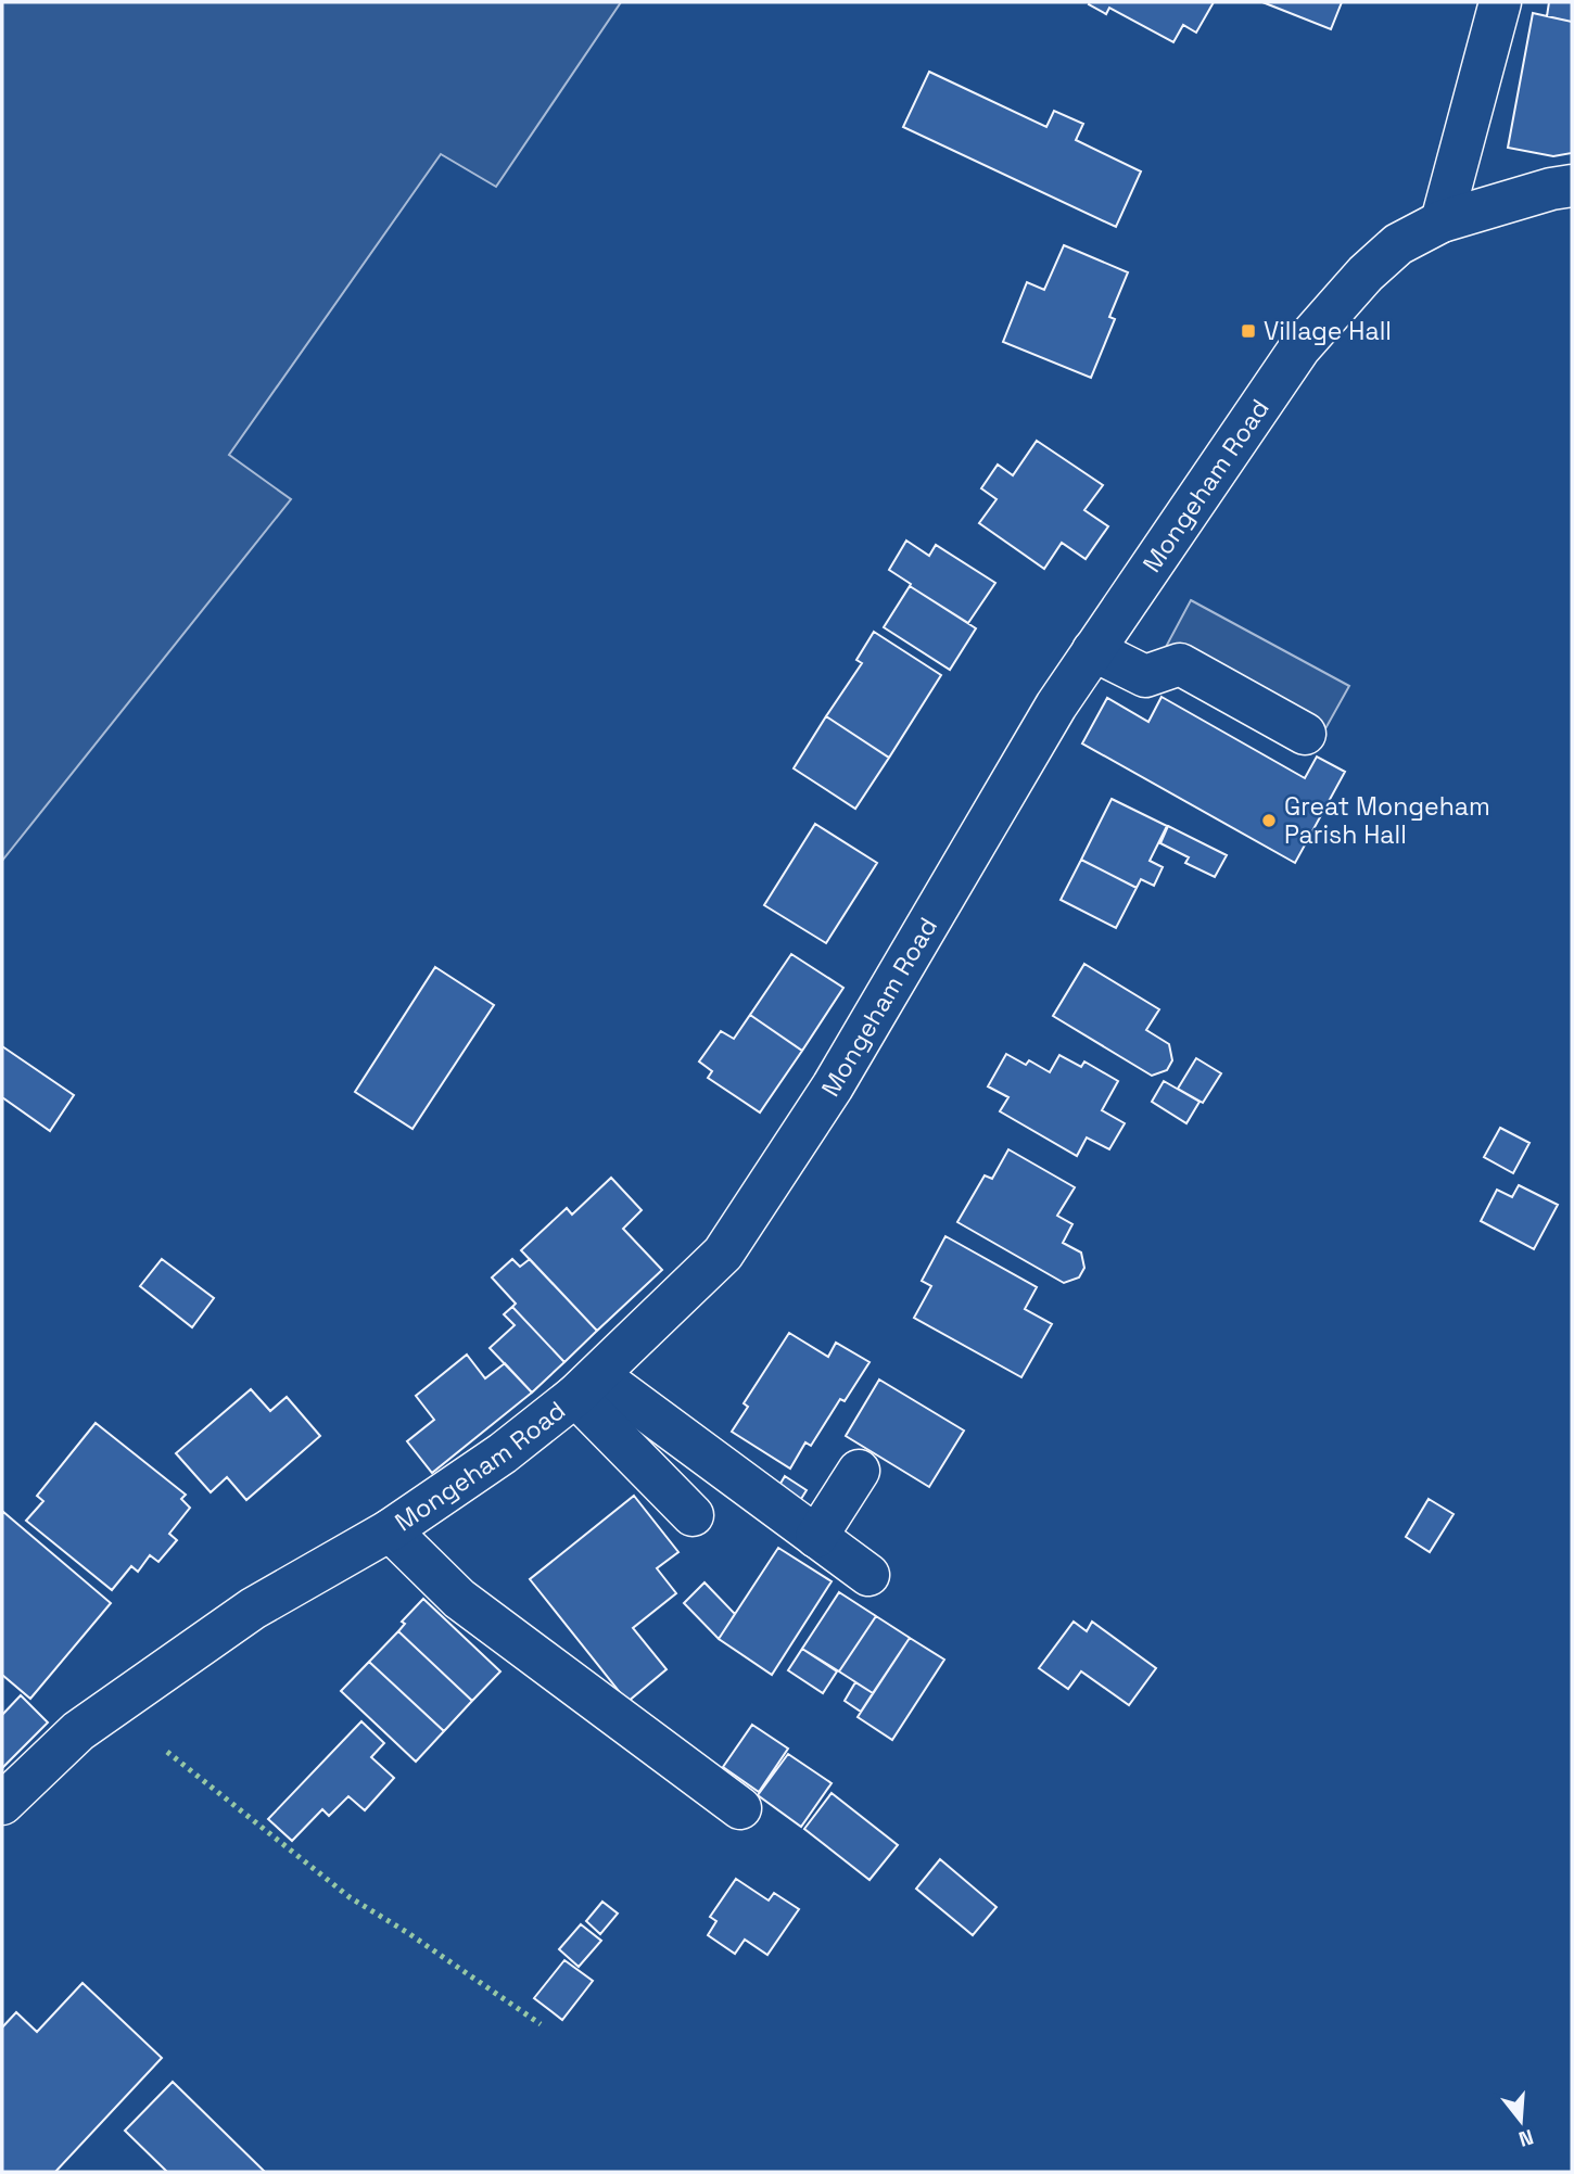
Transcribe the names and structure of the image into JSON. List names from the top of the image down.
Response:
{
  "streets": {
    "street": ["Mongeham Road"]
  },
  "places": {
    "transit": ["Village Hall"],
    "other": ["Great Mongeham Parish Hall"]
  },
  "north": "bottom"
}
